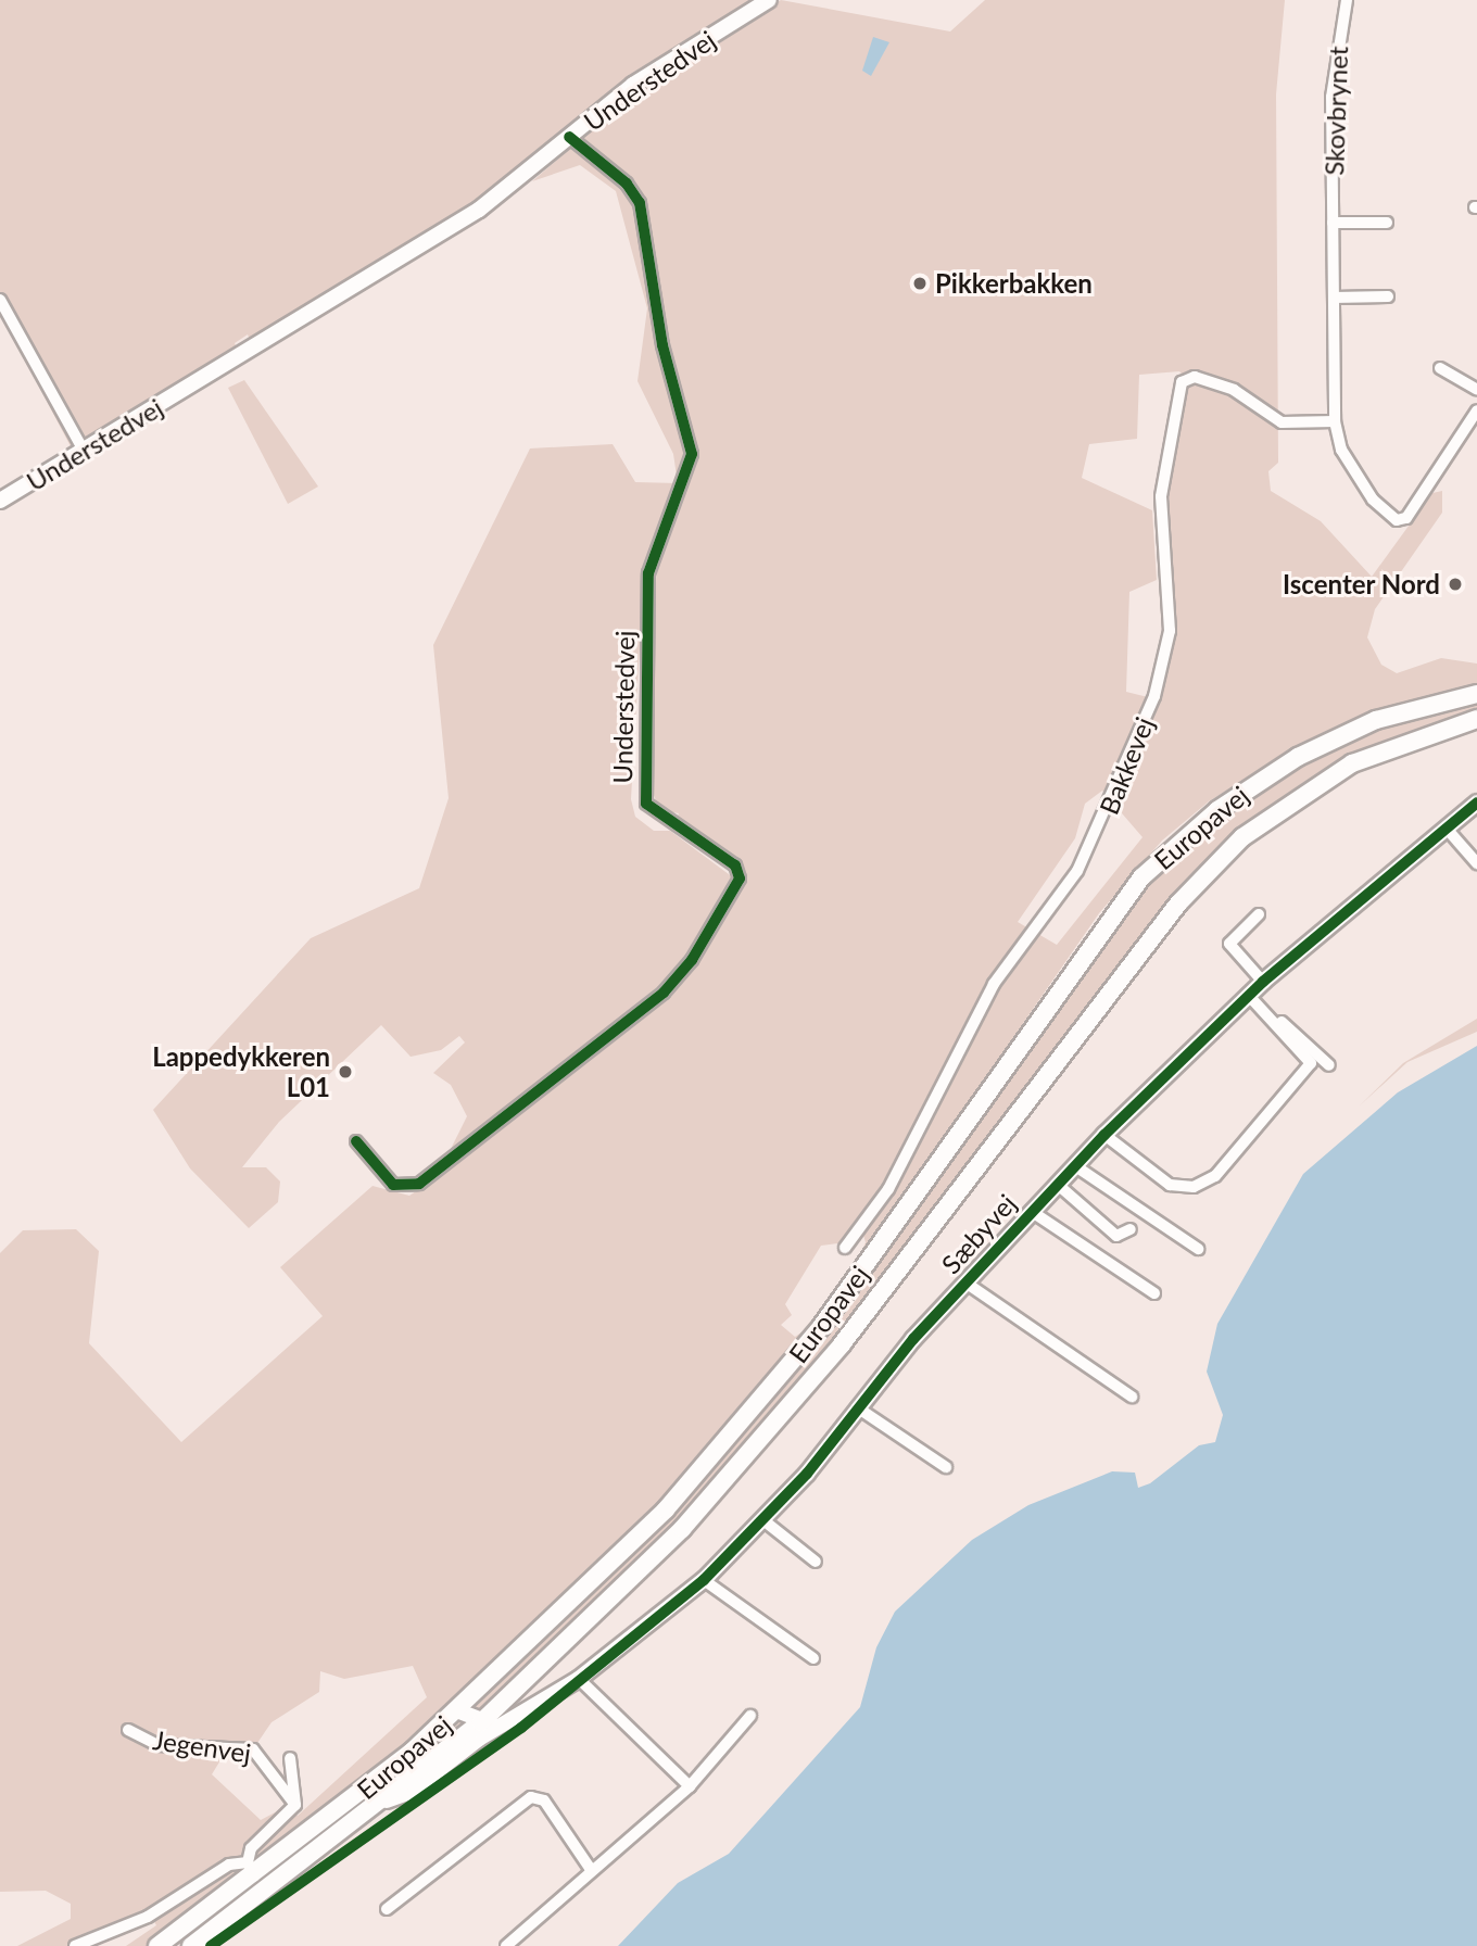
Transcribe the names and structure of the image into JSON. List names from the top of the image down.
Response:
{
  "streets": {
    "main road": ["Europavej"],
    "street": [
      "Understedvej",
      "Skovbrynet",
      "Bakkevej",
      "Sæbyvej",
      "Jegenvej"
    ]
  },
  "crossings": [
    ["Skovbrynet", "Bakkevej"],
    ["Europavej", "Sæbyvej"]
  ],
  "places": ["Pikkerbakken", "Iscenter Nord", "Lappedykkeren L01"]
}
